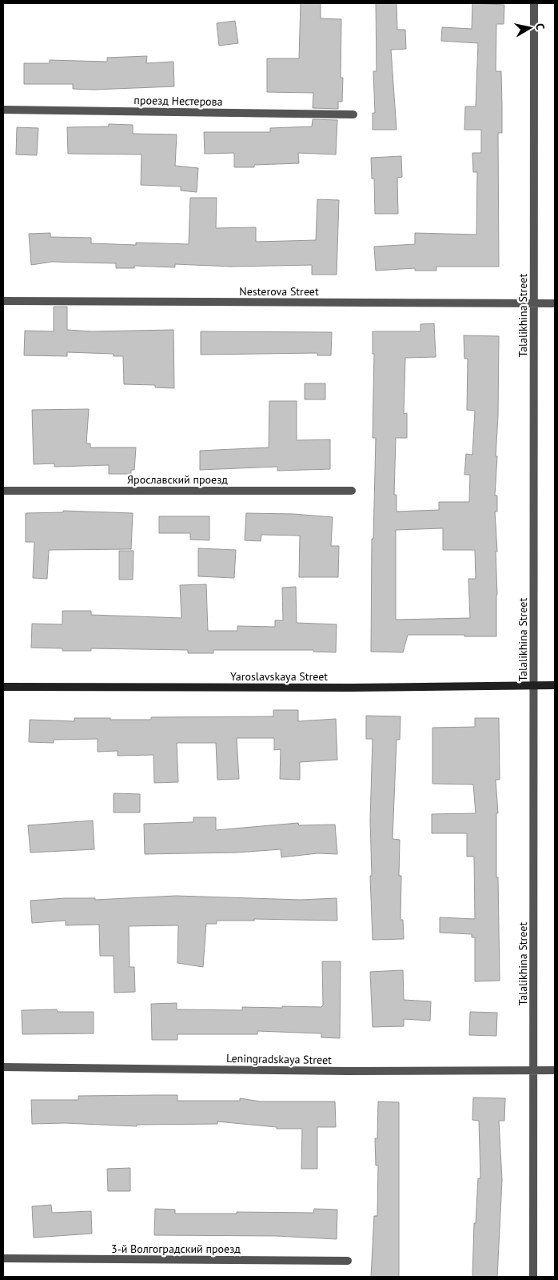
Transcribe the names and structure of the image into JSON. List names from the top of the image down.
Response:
{
  "streets": {
    "street": [
      "проезд Нестерова",
      "Nesterova Street",
      "Talalikhina Street",
      "Ярославский проезд",
      "Yaroslavskaya Street",
      "Leningradskaya Street",
      "3-й Волгоградский проезд"
    ]
  },
  "crossings": [
    ["Nesterova Street", "Talalikhina Street"],
    ["Talalikhina Street", "Yaroslavskaya Street"],
    ["Talalikhina Street", "Leningradskaya Street"]
  ],
  "north": "right"
}
